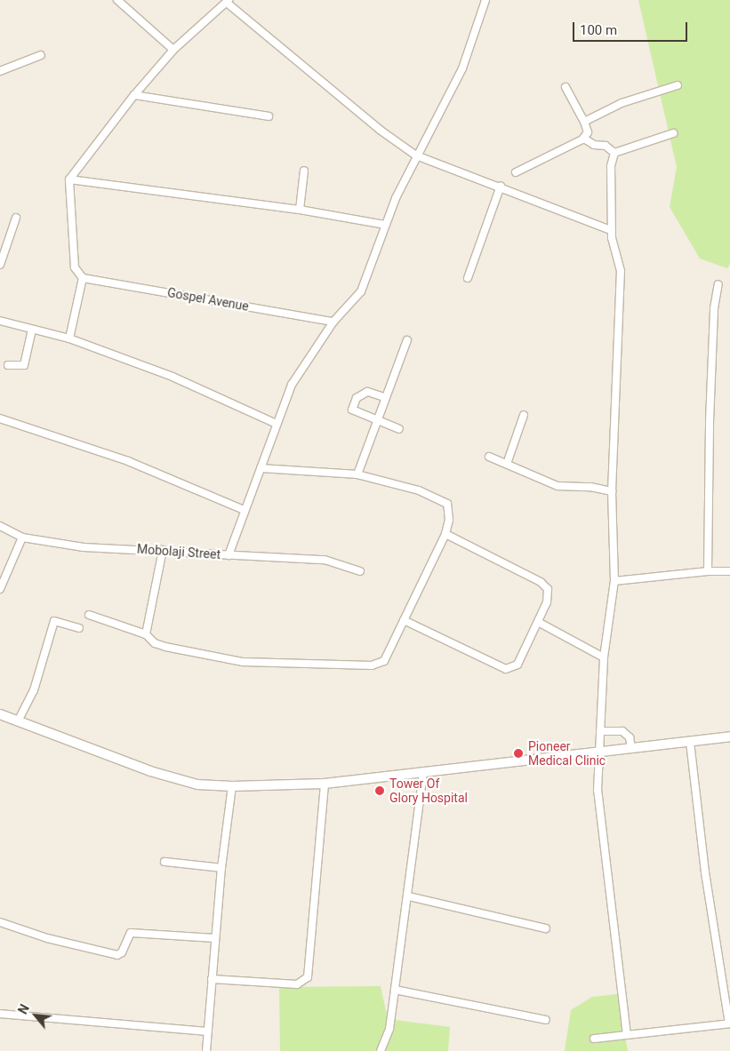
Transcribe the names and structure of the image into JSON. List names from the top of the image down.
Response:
{
  "streets": {
    "street": ["Gospel Avenue", "Mobolaji Street"]
  },
  "places": ["Pioneer Medical Clinic", "Tower Of Glory Hospital"],
  "scale_bar": "100 m",
  "north": "top left"
}
